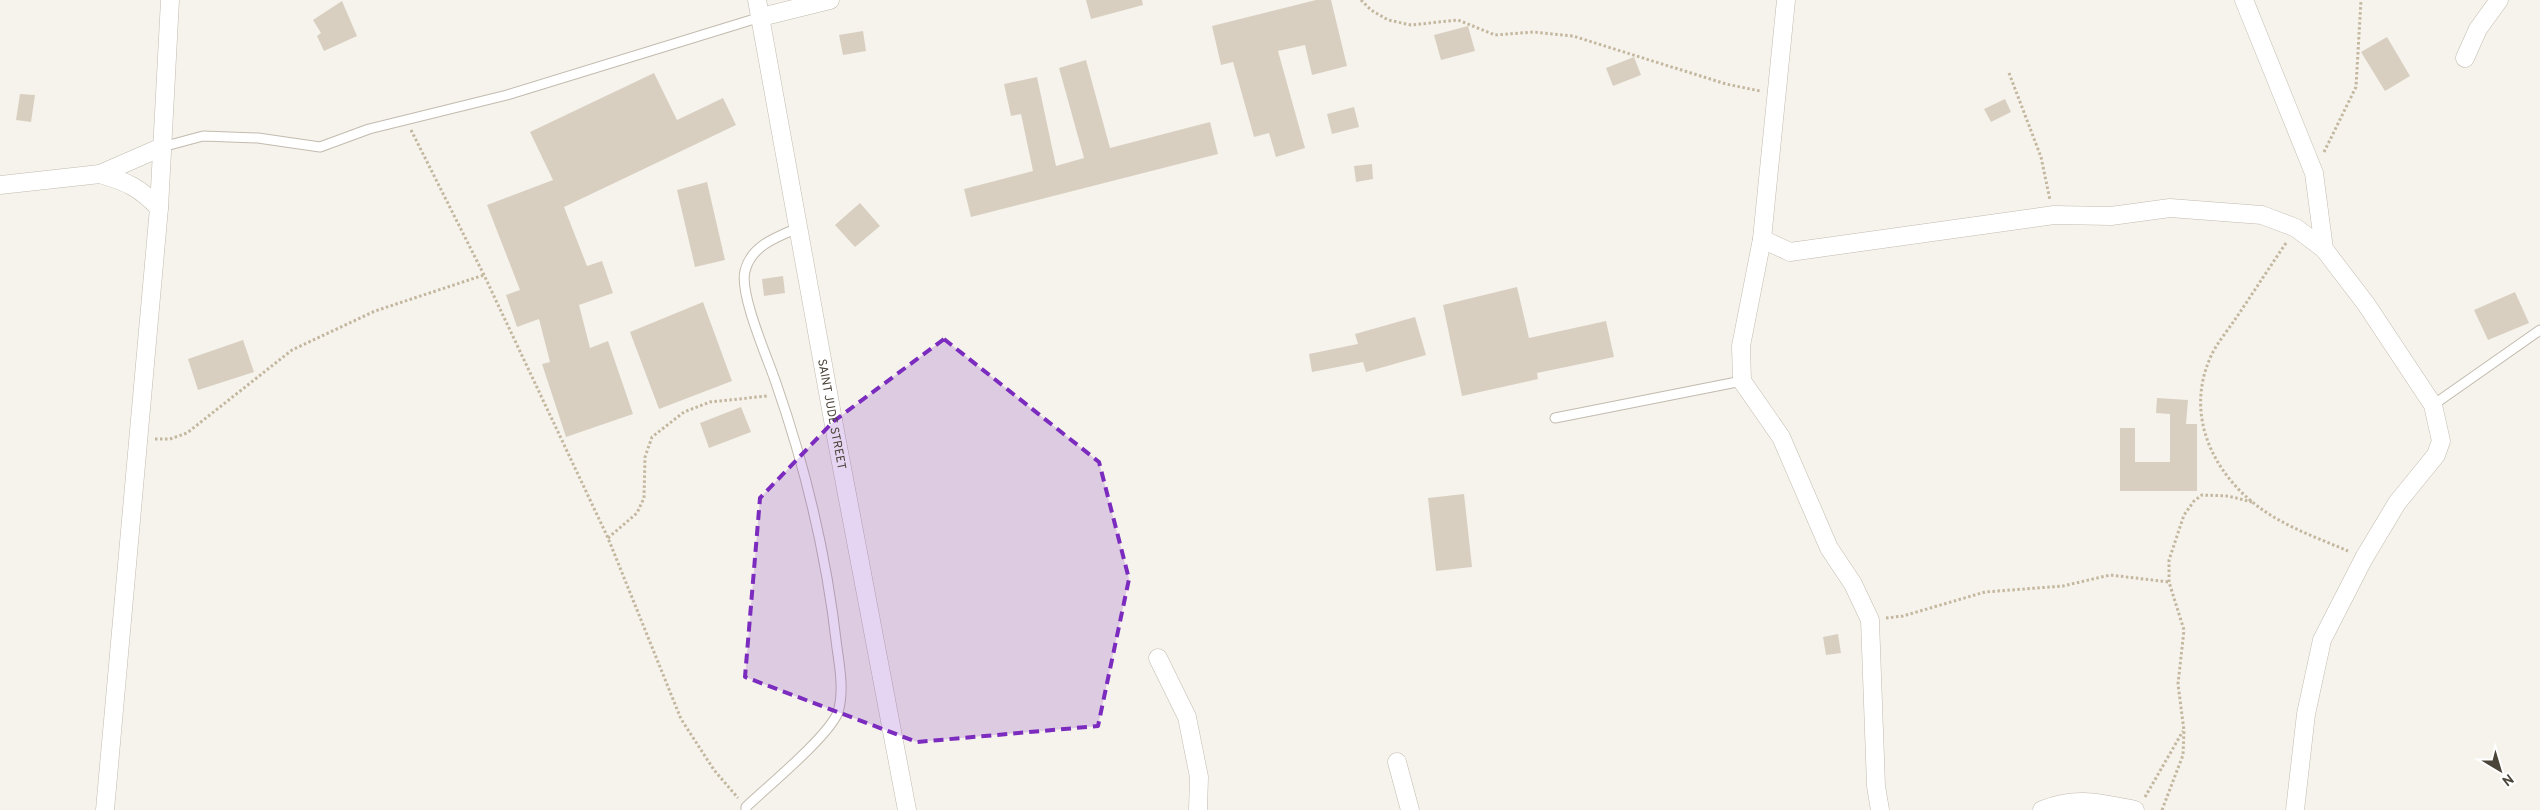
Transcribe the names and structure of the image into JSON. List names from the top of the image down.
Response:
{
  "streets": {
    "street": ["SAINT JUDE STREET"]
  },
  "north": "bottom right"
}
